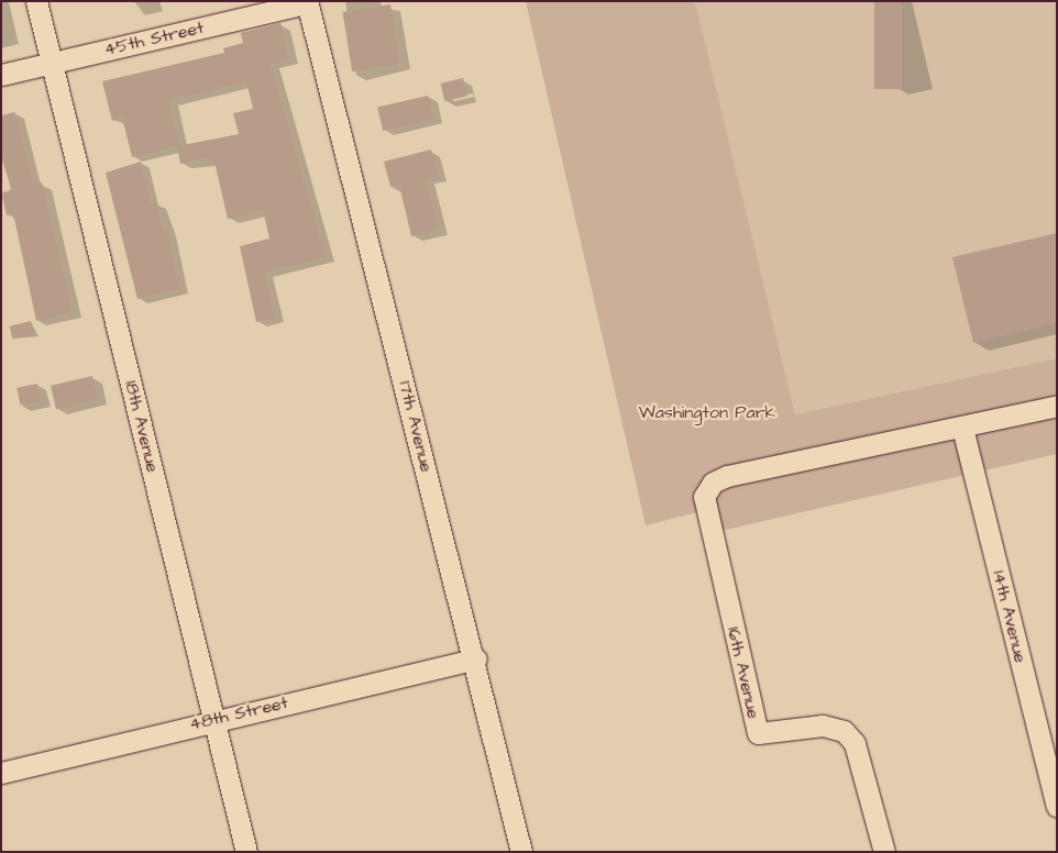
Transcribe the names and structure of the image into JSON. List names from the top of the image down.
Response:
{
  "streets": {
    "street": [
      "45th Street",
      "18th Avenue",
      "17th Avenue",
      "14th Avenue",
      "16th Avenue",
      "48th Street"
    ]
  },
  "crossings": [
    ["45th Street", "18th Avenue"],
    ["45th Street", "17th Avenue"],
    ["18th Avenue", "48th Street"],
    ["17th Avenue", "48th Street"],
    ["14th Avenue", "16th Avenue"]
  ],
  "parks": ["Washington Park"]
}
